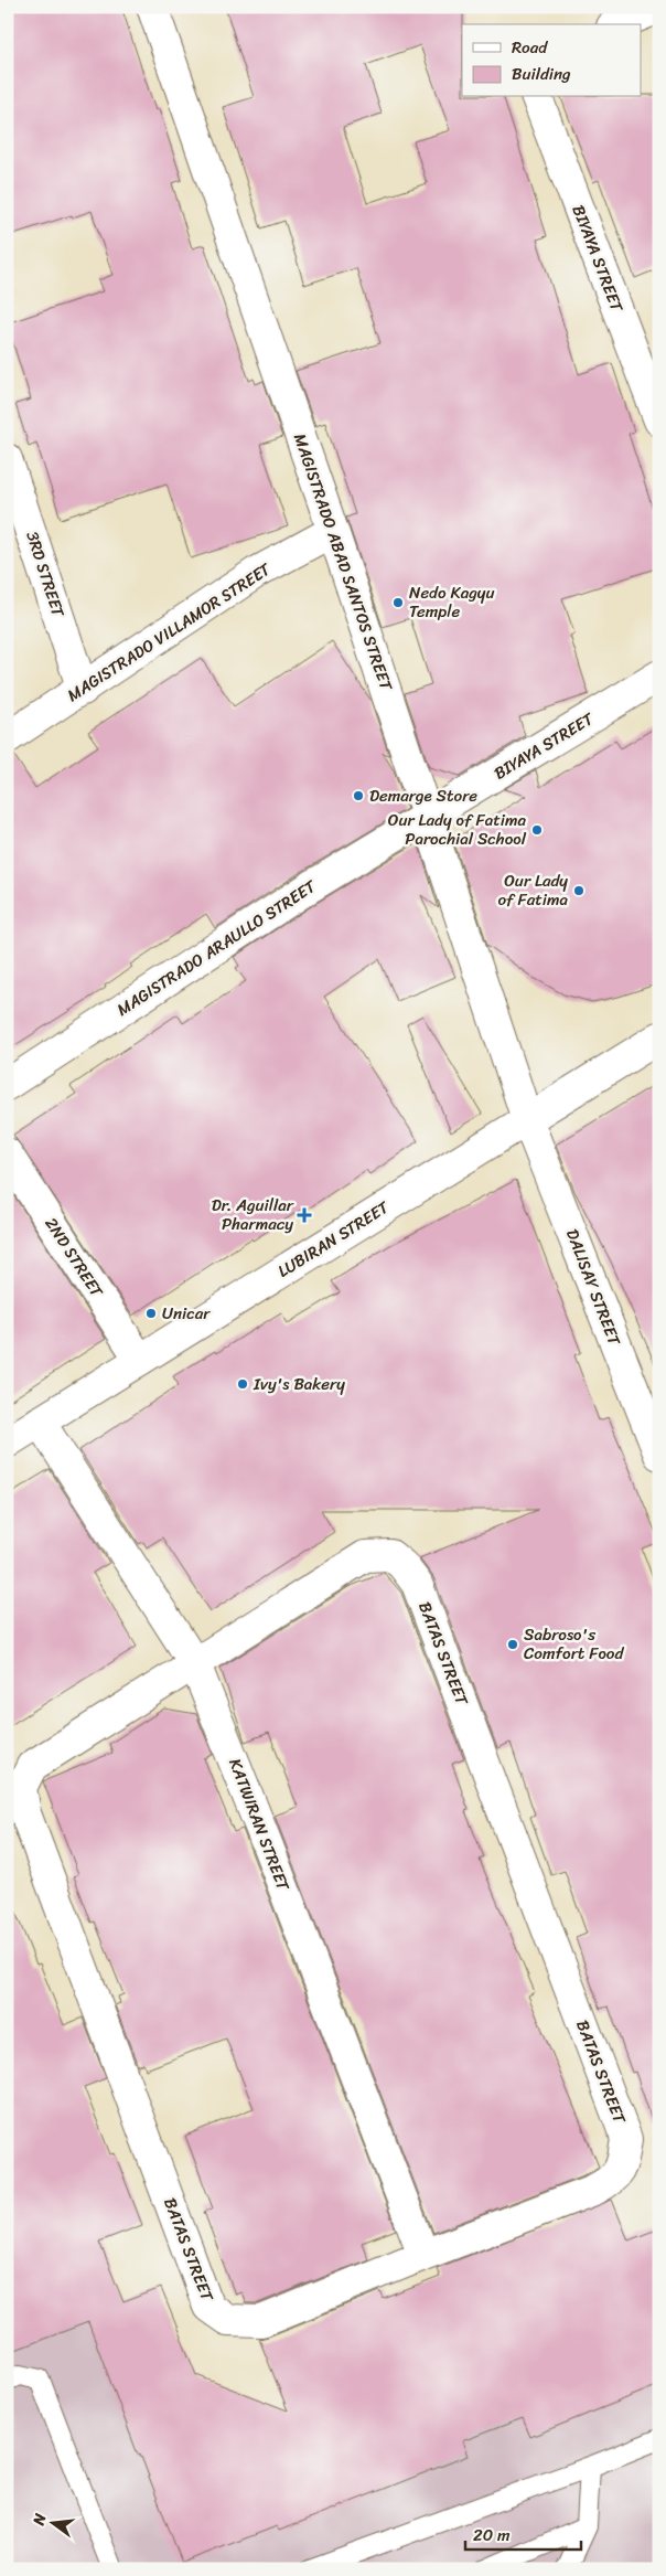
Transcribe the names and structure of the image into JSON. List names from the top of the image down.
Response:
{
  "streets": {
    "street": [
      "BIYAYA STREET",
      "MAGISTRADO ABAD SANTOS STREET",
      "3RD STREET",
      "MAGISTRADO VILLAMOR STREET",
      "MAGISTRADO ARAULLO STREET",
      "LUBIRAN STREET",
      "2ND STREET",
      "DALISAY STREET",
      "BATAS STREET",
      "KATWIRAN STREET"
    ]
  },
  "crossings": [
    ["BIYAYA STREET", "MAGISTRADO ABAD SANTOS STREET"],
    ["BIYAYA STREET", "MAGISTRADO ARAULLO STREET"],
    ["MAGISTRADO ABAD SANTOS STREET", "MAGISTRADO VILLAMOR STREET"],
    ["MAGISTRADO ABAD SANTOS STREET", "MAGISTRADO ARAULLO STREET"],
    ["MAGISTRADO ABAD SANTOS STREET", "LUBIRAN STREET"],
    ["MAGISTRADO ABAD SANTOS STREET", "DALISAY STREET"],
    ["3RD STREET", "MAGISTRADO VILLAMOR STREET"],
    ["LUBIRAN STREET", "2ND STREET"],
    ["LUBIRAN STREET", "DALISAY STREET"],
    ["LUBIRAN STREET", "KATWIRAN STREET"],
    ["BATAS STREET", "KATWIRAN STREET"]
  ],
  "places": {
    "other": [
      "Nedo Kagyu Temple",
      "Demarge Store",
      "Our Lady of Fatima Parochial School",
      "Our Lady of Fatima",
      "Unicar",
      "Ivy's Bakery",
      "Sabroso's Comfort Food"
    ],
    "health": ["Dr. Aguillar Pharmacy"]
  },
  "legend": ["Road", "Building"],
  "scale_bar": "20 m",
  "north": "left"
}
